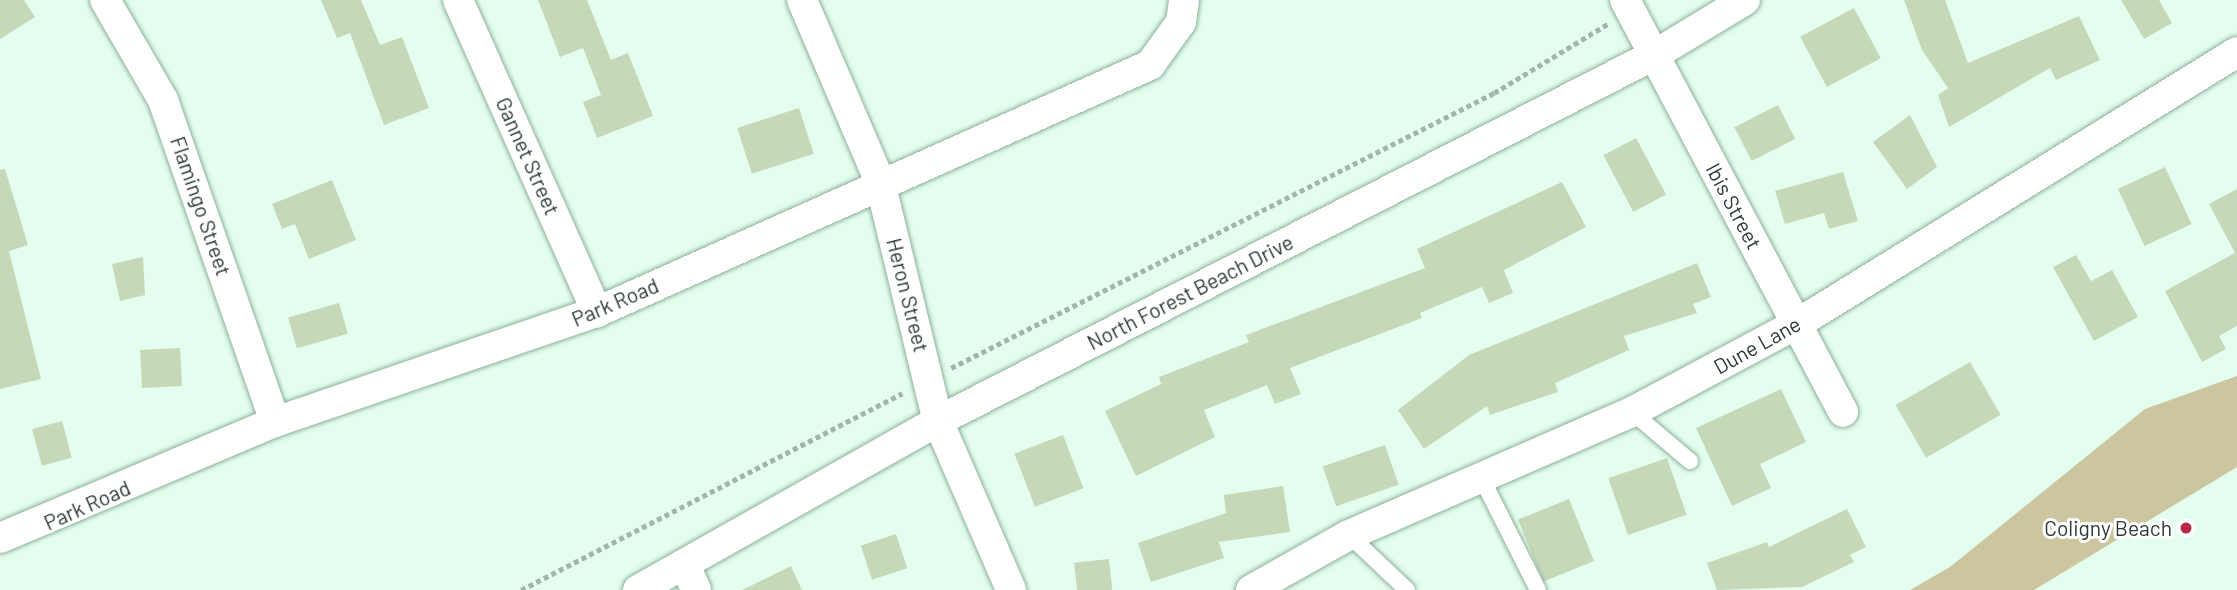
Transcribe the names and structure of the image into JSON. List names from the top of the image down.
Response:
{
  "streets": {
    "street": [
      "Gannet Street",
      "Flamingo Street",
      "Ibis Street",
      "North Forest Beach Drive",
      "Heron Street",
      "Park Road",
      "Dune Lane"
    ]
  },
  "crossings": [
    ["Gannet Street", "Park Road"],
    ["Flamingo Street", "Park Road"],
    ["Ibis Street", "North Forest Beach Drive"],
    ["Ibis Street", "Dune Lane"],
    ["North Forest Beach Drive", "Heron Street"],
    ["Heron Street", "Park Road"]
  ],
  "places": ["Coligny Beach"]
}
